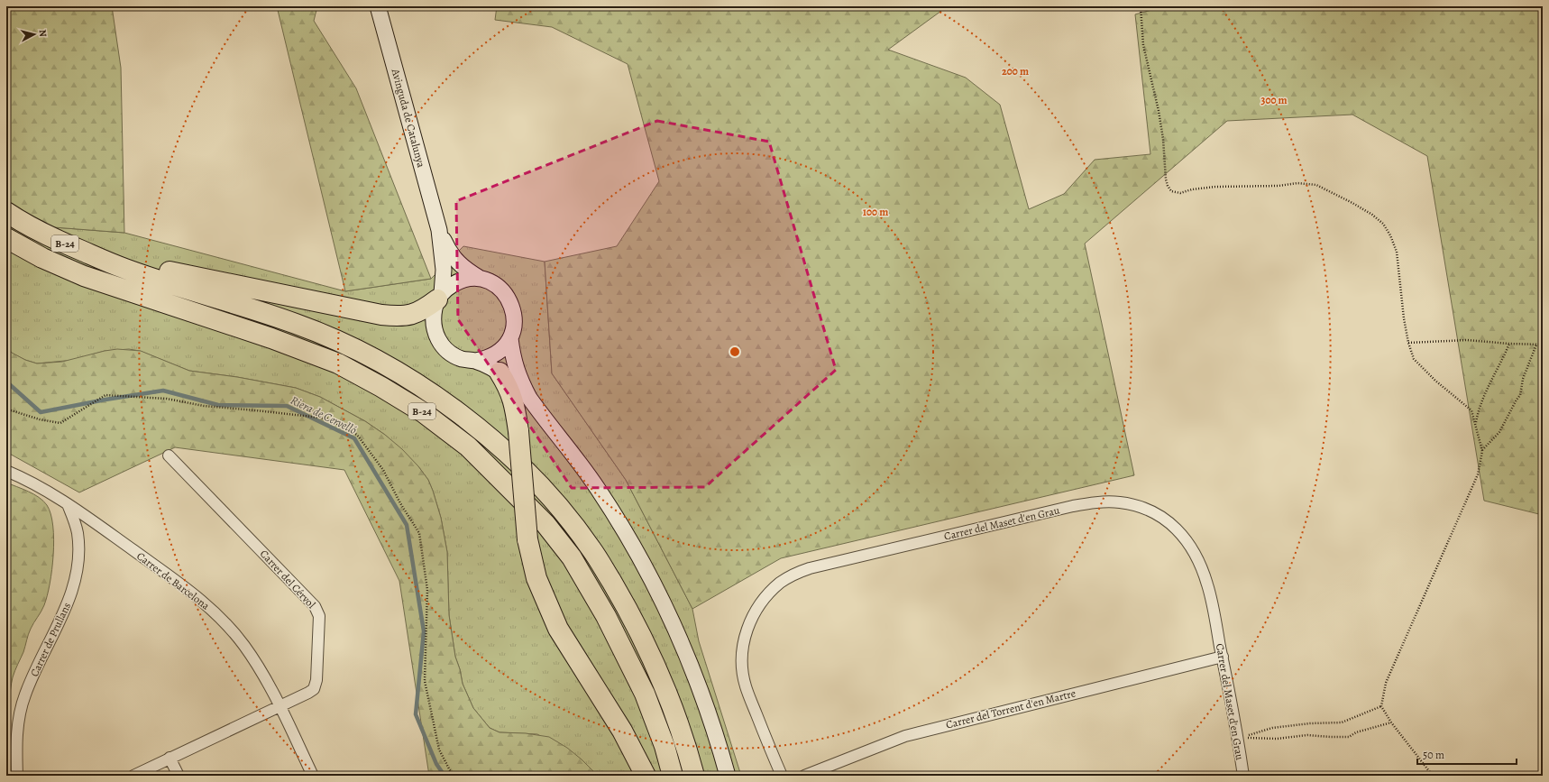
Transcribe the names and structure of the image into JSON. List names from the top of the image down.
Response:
{
  "streets": {
    "highway": ["B-24"],
    "street": [
      "Avinguda de Catalunya",
      "Carrer del Maset d'en Grau",
      "Carrer del Cérvol",
      "Carrer de Barcelona",
      "Carrer de Prullans",
      "Carrer del Torrent d'en Martre"
    ]
  },
  "crossings": [
    ["Carrer del Maset d'en Grau", "Carrer del Torrent d'en Martre"],
    ["Carrer del Cérvol", "Carrer de Barcelona"],
    ["Carrer de Barcelona", "Carrer de Prullans"]
  ],
  "water": ["Riera de Cervelló"],
  "scale_bar": "50 m",
  "north": "right",
  "rings": ["200 m", "300 m", "100 m"]
}
